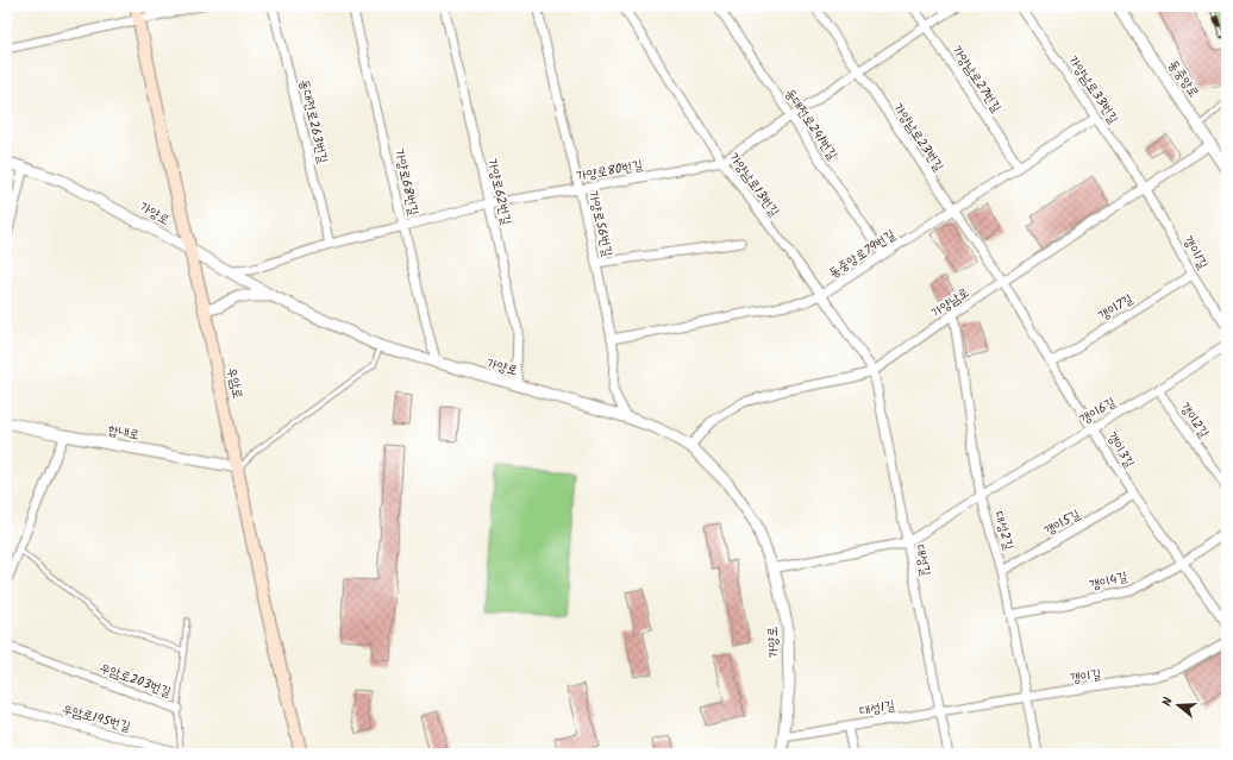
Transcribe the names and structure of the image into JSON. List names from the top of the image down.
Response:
{
  "streets": {
    "main road": ["우암로"],
    "street": [
      "가양남로27번길",
      "동중앙로",
      "가양남로33번길",
      "동대전로263번길",
      "동대전로241번길",
      "가양남로23번길",
      "가양로80번길",
      "가양로68번길",
      "가양남로13번길",
      "가양로62번길",
      "가양로",
      "가양로56번길",
      "갱이1길",
      "동중앙로79번길",
      "가양남로",
      "갱이7길",
      "갱이6길",
      "갱이2길",
      "합내로",
      "갱이3길",
      "갱이5길",
      "대성2길",
      "대성길",
      "갱이4길",
      "갱이길",
      "우암로203번길",
      "대성1길",
      "우암로195번길"
    ]
  },
  "crossings": [
    ["가양남로27번길", "가양로80번길"],
    ["가양남로27번길", "동중앙로79번길"],
    ["동중앙로", "가양남로"],
    ["가양남로33번길", "갱이1길"],
    ["가양남로33번길", "동중앙로79번길"],
    ["가양남로33번길", "가양남로"],
    ["동대전로263번길", "가양로80번길"],
    ["동대전로241번길", "가양로80번길"],
    ["동대전로241번길", "동중앙로79번길"],
    ["가양남로23번길", "가양로80번길"],
    ["가양남로23번길", "동중앙로79번길"],
    ["가양남로23번길", "가양남로"],
    ["가양남로23번길", "갱이3길"],
    ["가양로80번길", "가양로68번길"],
    ["가양로80번길", "가양남로13번길"],
    ["가양로80번길", "가양로62번길"],
    ["가양로80번길", "가양로"],
    ["가양로80번길", "가양로56번길"],
    ["가양로68번길", "가양로"],
    ["가양남로13번길", "동중앙로79번길"],
    ["가양남로13번길", "가양남로"],
    ["가양남로13번길", "대성길"],
    ["가양로62번길", "가양로"],
    ["가양로", "가양로56번길"],
    ["가양로", "가양남로"],
    ["가양로", "우암로"],
    ["가양로56번길", "동중앙로79번길"],
    ["갱이1길", "가양남로"],
    ["갱이1길", "갱이7길"],
    ["가양남로", "갱이3길"],
    ["가양남로", "대성2길"],
    ["가양남로", "대성길"],
    ["갱이7길", "갱이3길"],
    ["우암로", "합내로"],
    ["갱이6길", "갱이2길"],
    ["갱이6길", "갱이3길"],
    ["갱이6길", "대성2길"],
    ["갱이6길", "대성길"],
    ["갱이3길", "갱이5길"],
    ["갱이3길", "갱이4길"],
    ["갱이5길", "대성2길"],
    ["대성2길", "갱이4길"],
    ["대성2길", "갱이길"],
    ["대성길", "갱이길"],
    ["대성길", "대성1길"],
    ["갱이길", "대성1길"]
  ],
  "north": "left"
}
